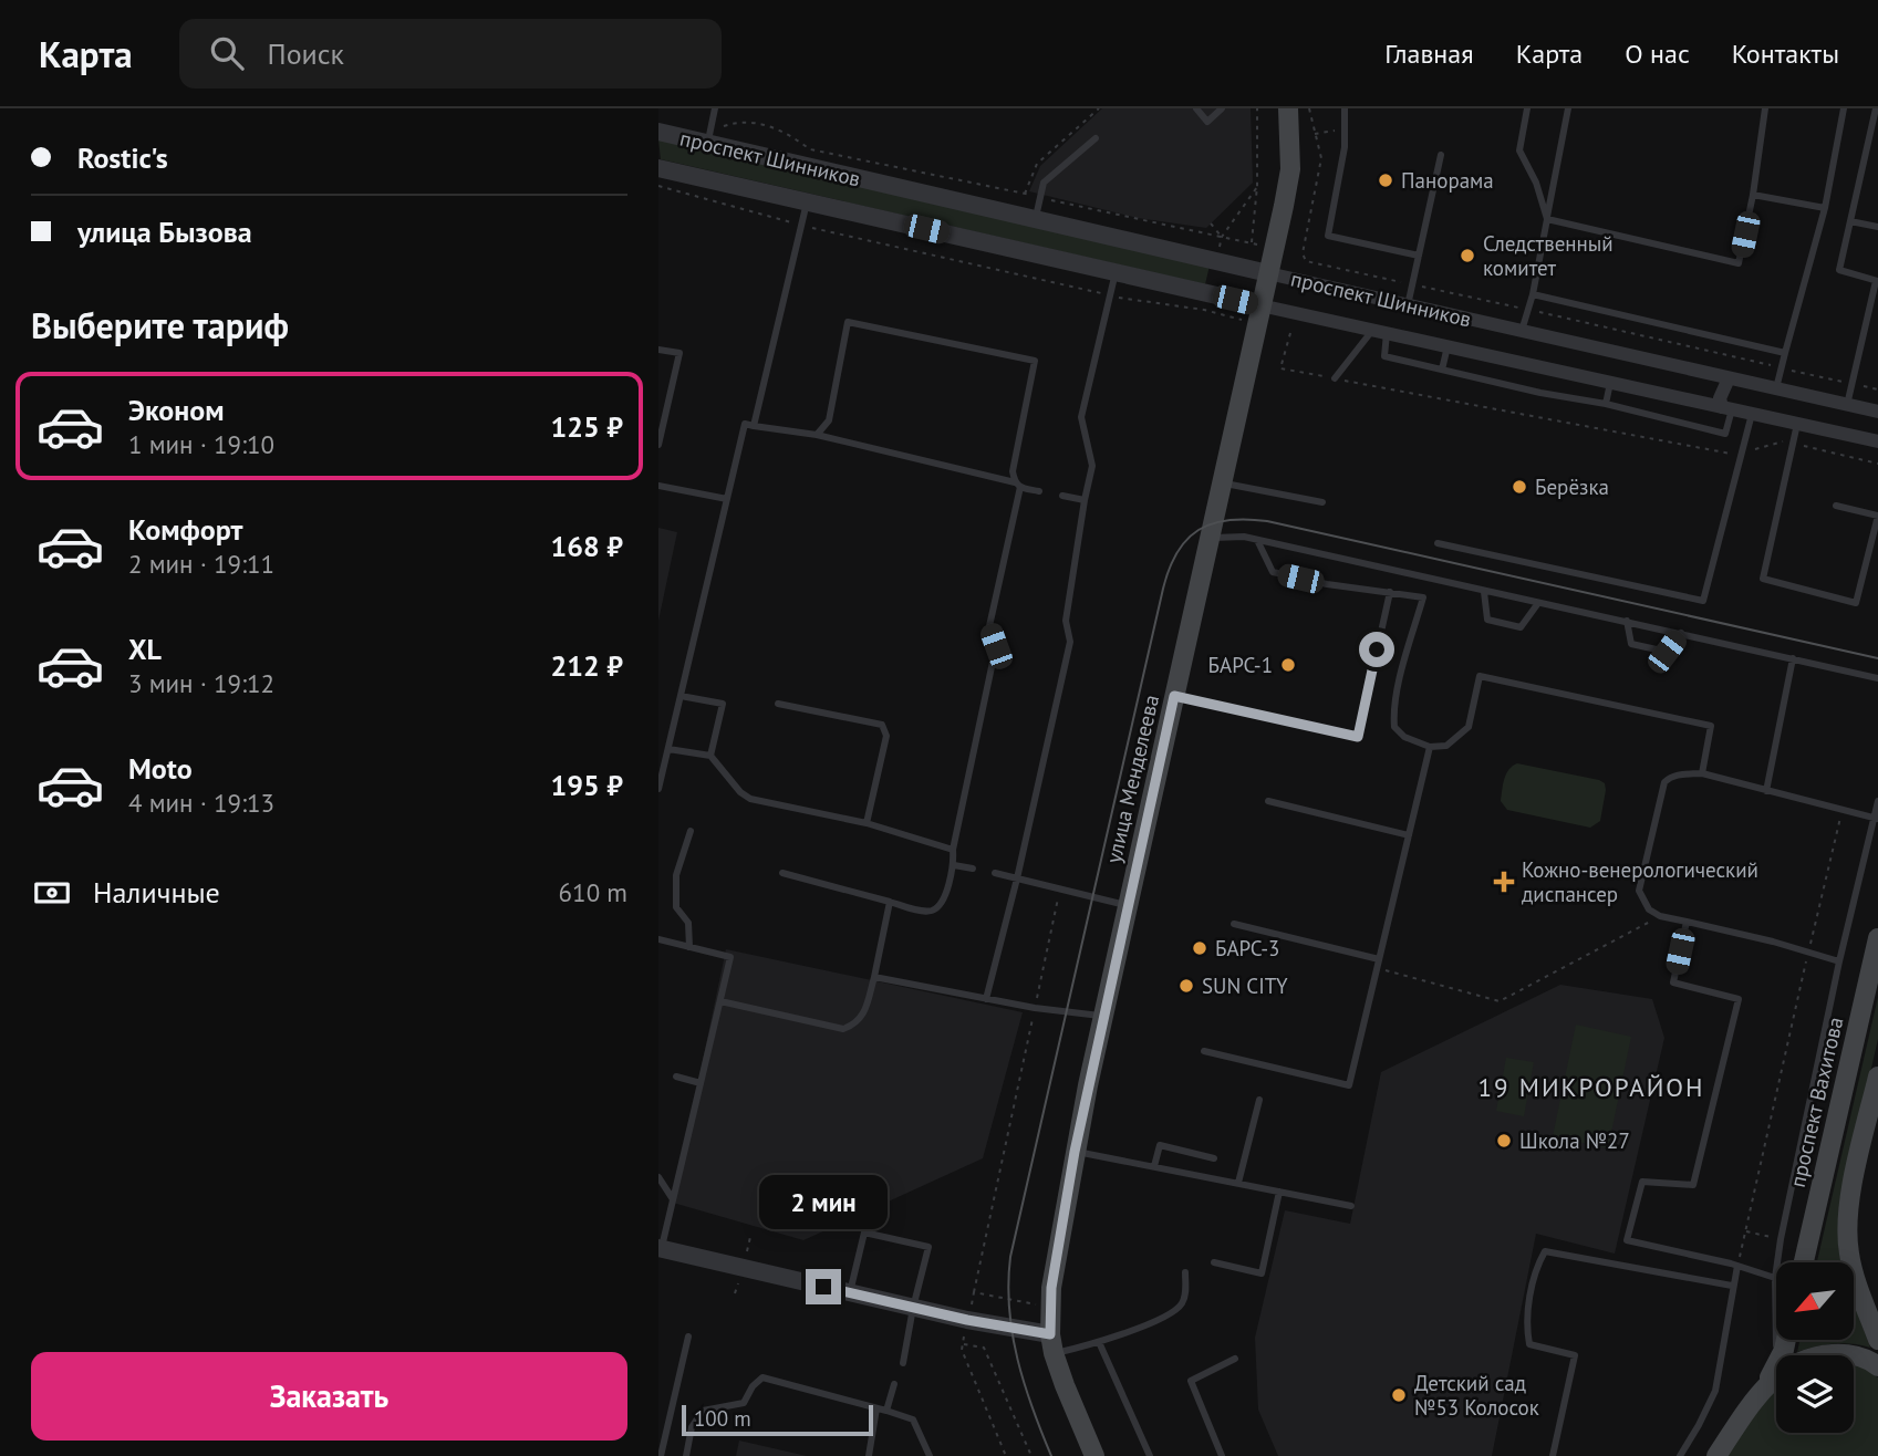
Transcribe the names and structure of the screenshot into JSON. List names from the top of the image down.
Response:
{
  "streets": {
    "main road": ["улица Менделеева", "проспект Вахитова"],
    "street": ["проспект Шинников"]
  },
  "crossings": [
    ["проспект Шинников", "улица Менделеева"]
  ],
  "districts": ["19 МИКРОРАЙОН"],
  "places": {
    "other": [
      "Панорама",
      "Следственный комитет",
      "Берёзка",
      "БАРС-1",
      "БАРС-3",
      "SUN CITY",
      "Школа №27",
      "Детский сад №53 Колосок"
    ],
    "health": ["Кожно-венерологический диспансер"]
  },
  "scale_bar": "100 m",
  "north": "bottom left",
  "page": {
    "header": "Карта",
    "search": "Поиск",
    "nav": [
      "Главная",
      "Карта",
      "О нас",
      "Контакты"
    ],
    "banner": ["Rostic's", "улица Бызова"],
    "heading": "Выберите тариф",
    "list": [
      {
        "name": "Эконом",
        "note": "1 мин · 19:10",
        "value": "125 ₽"
      },
      {
        "name": "Комфорт",
        "note": "2 мин · 19:11",
        "value": "168 ₽"
      },
      {
        "name": "XL",
        "note": "3 мин · 19:12",
        "value": "212 ₽"
      },
      {
        "name": "Moto",
        "note": "4 мин · 19:13",
        "value": "195 ₽"
      }
    ],
    "pay": ["Наличные", "610 m"],
    "bubble": "2 мин",
    "buttons": "Заказать",
    "scale": "100 m"
  }
}
